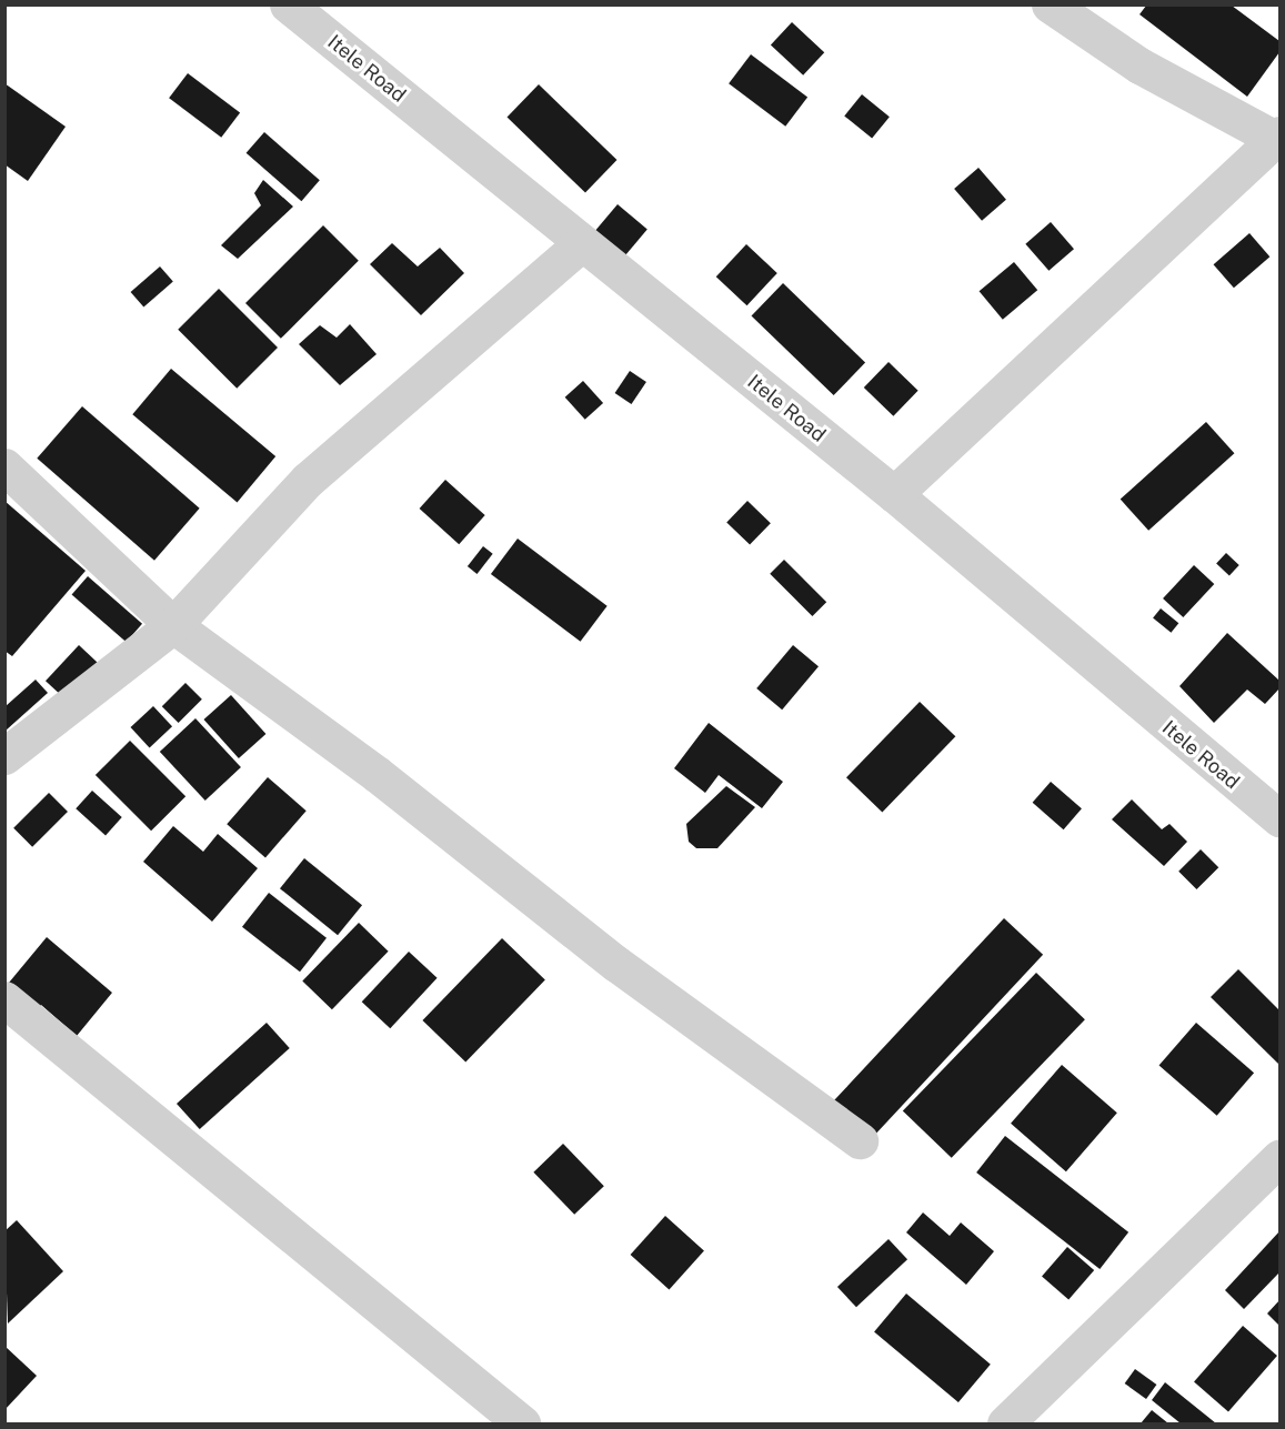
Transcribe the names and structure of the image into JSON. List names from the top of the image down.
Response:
{
  "streets": {
    "street": ["Itele Road"]
  }
}
